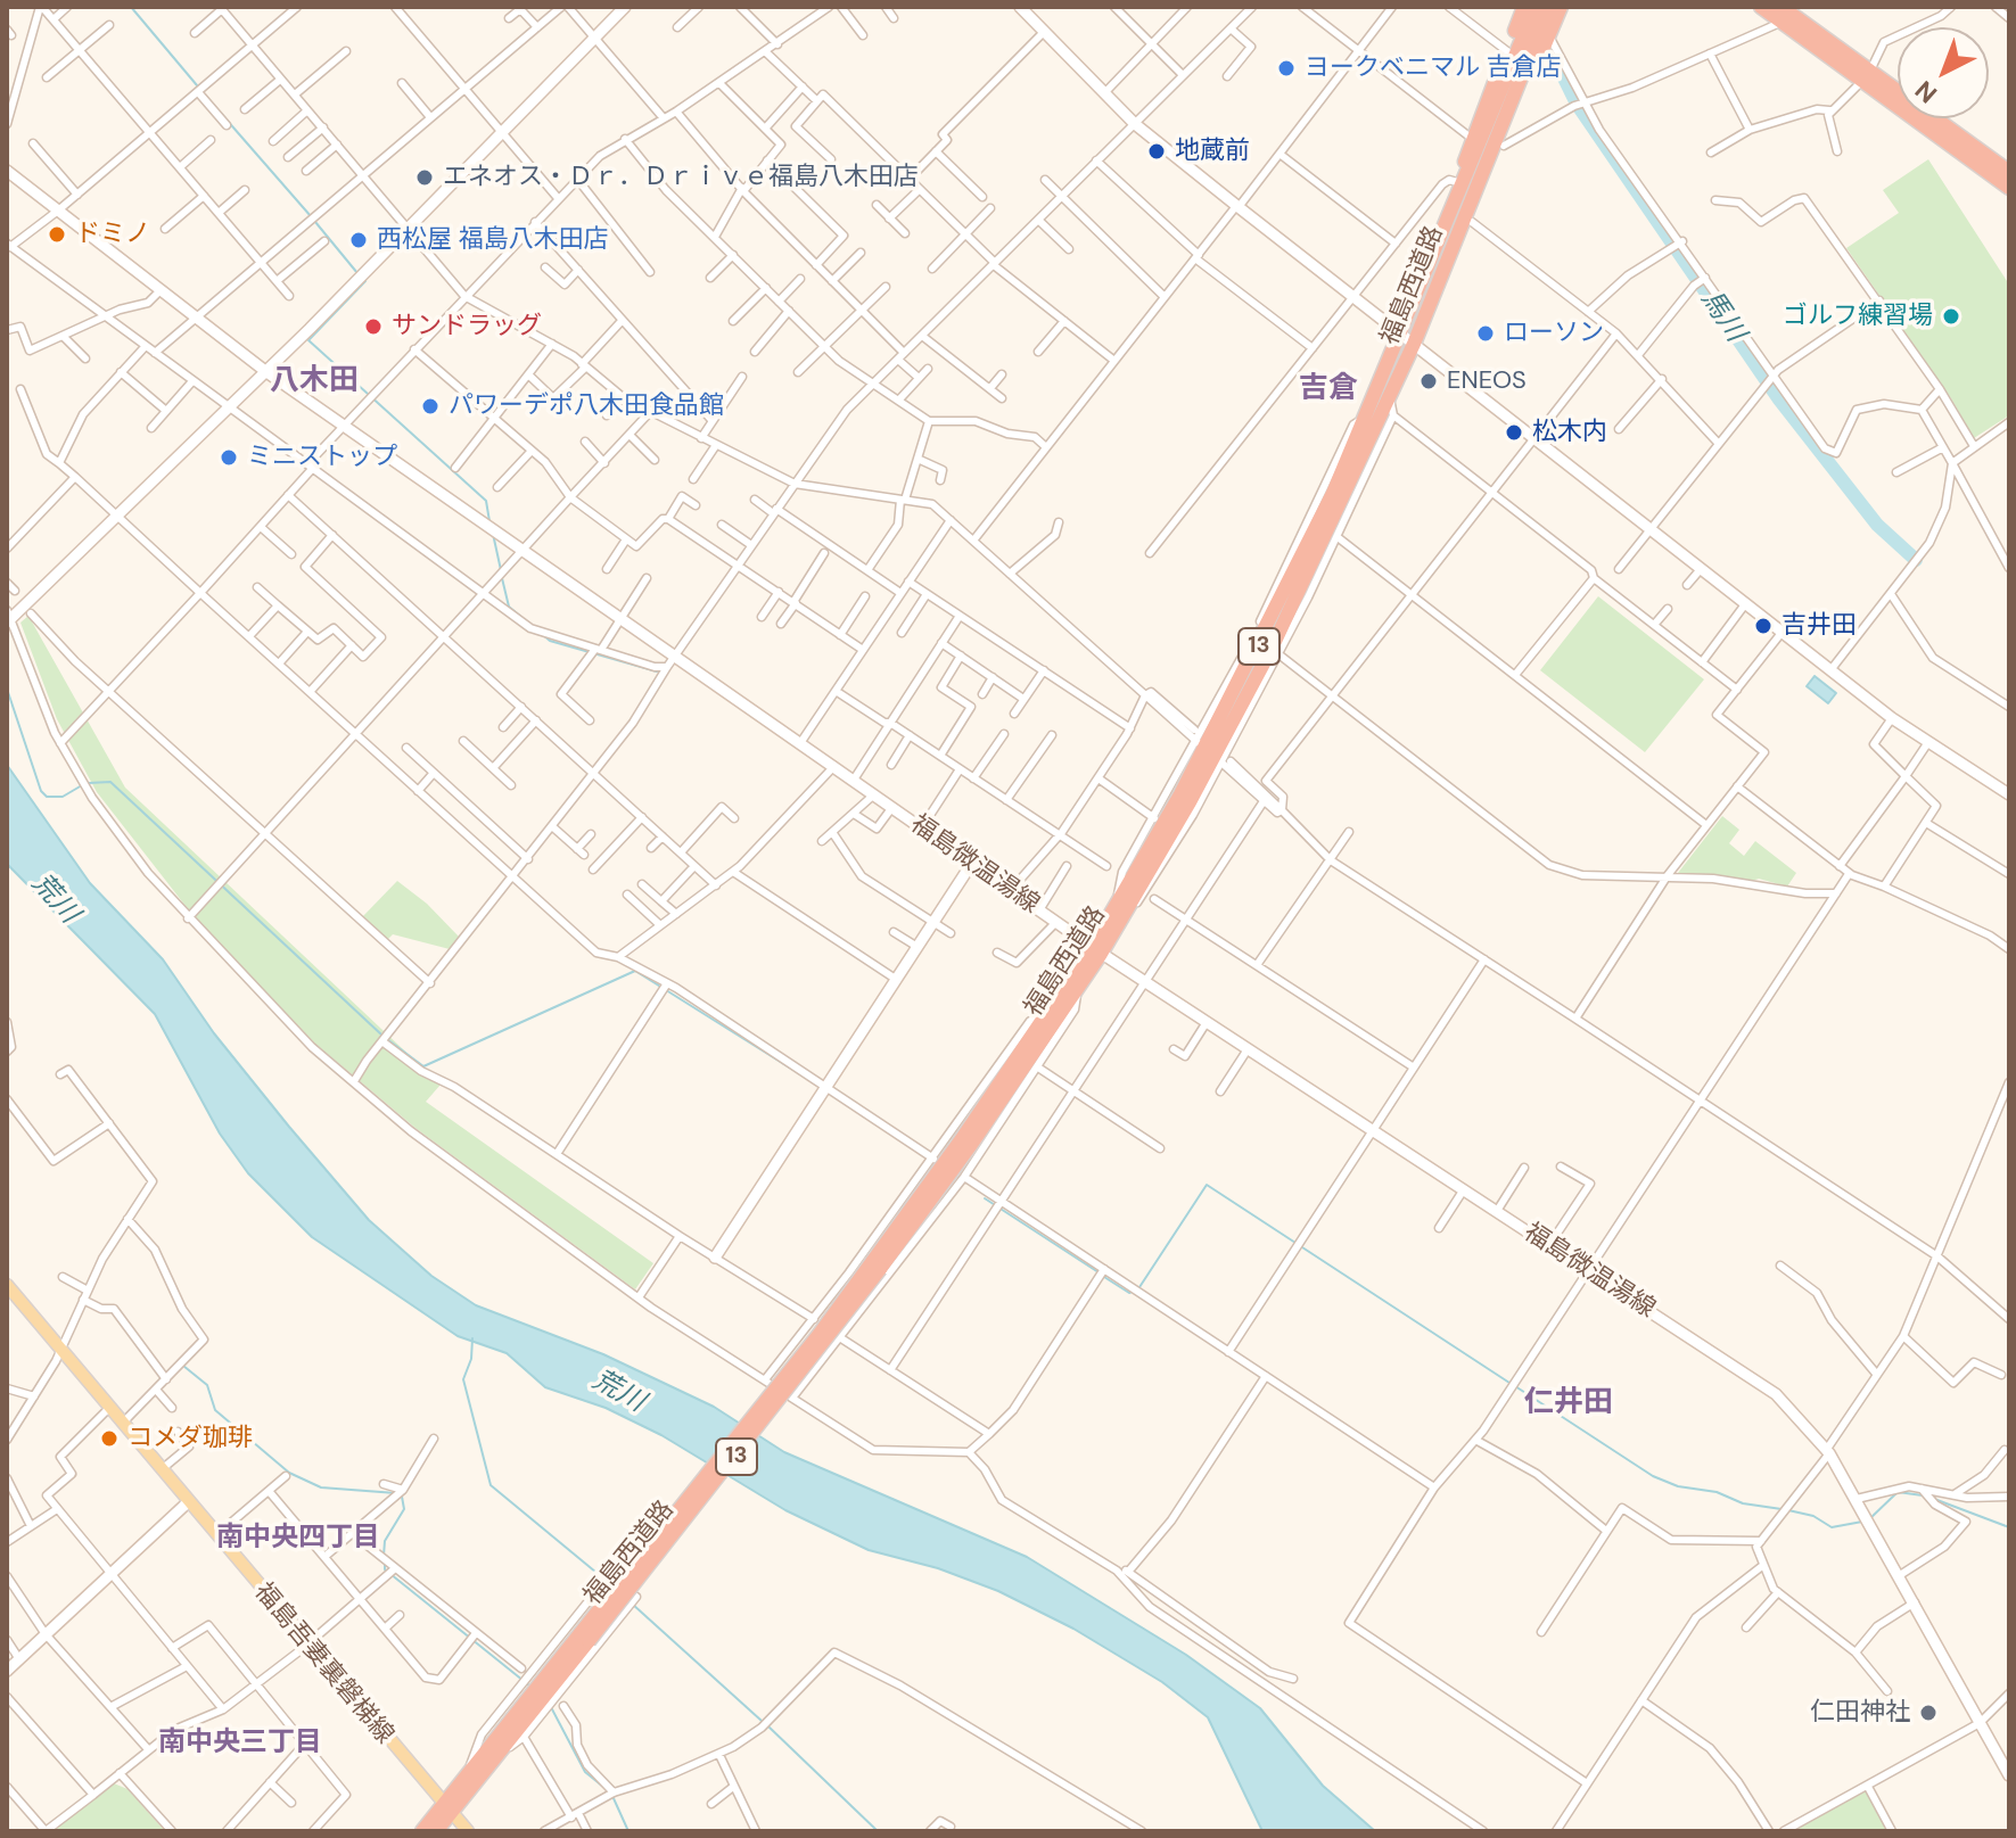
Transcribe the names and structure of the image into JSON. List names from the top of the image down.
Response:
{
  "streets": {
    "highway": ["福島西道路", "13"],
    "main road": ["福島吾妻裏磐梯線"],
    "street": ["福島微温湯線"]
  },
  "crossings": [
    ["福島西道路", "福島微温湯線"],
    ["福島西道路", "福島吾妻裏磐梯線"]
  ],
  "districts": [
    "八木田",
    "吉倉",
    "仁井田",
    "南中央四丁目",
    "南中央三丁目"
  ],
  "water": ["馬川", "荒川"],
  "places": [
    "ヨークベニマル 吉倉店",
    "地蔵前",
    "エネオス・Ｄｒ．Ｄｒｉｖｅ福島八木田店",
    "ドミノ",
    "西松屋 福島八木田店",
    "ゴルフ練習場",
    "サンドラッグ",
    "ローソン",
    "ENEOS",
    "パワーデポ八木田食品館",
    "松木内",
    "ミニストップ",
    "吉井田",
    "コメダ珈琲",
    "仁田神社"
  ],
  "north": "bottom left"
}
